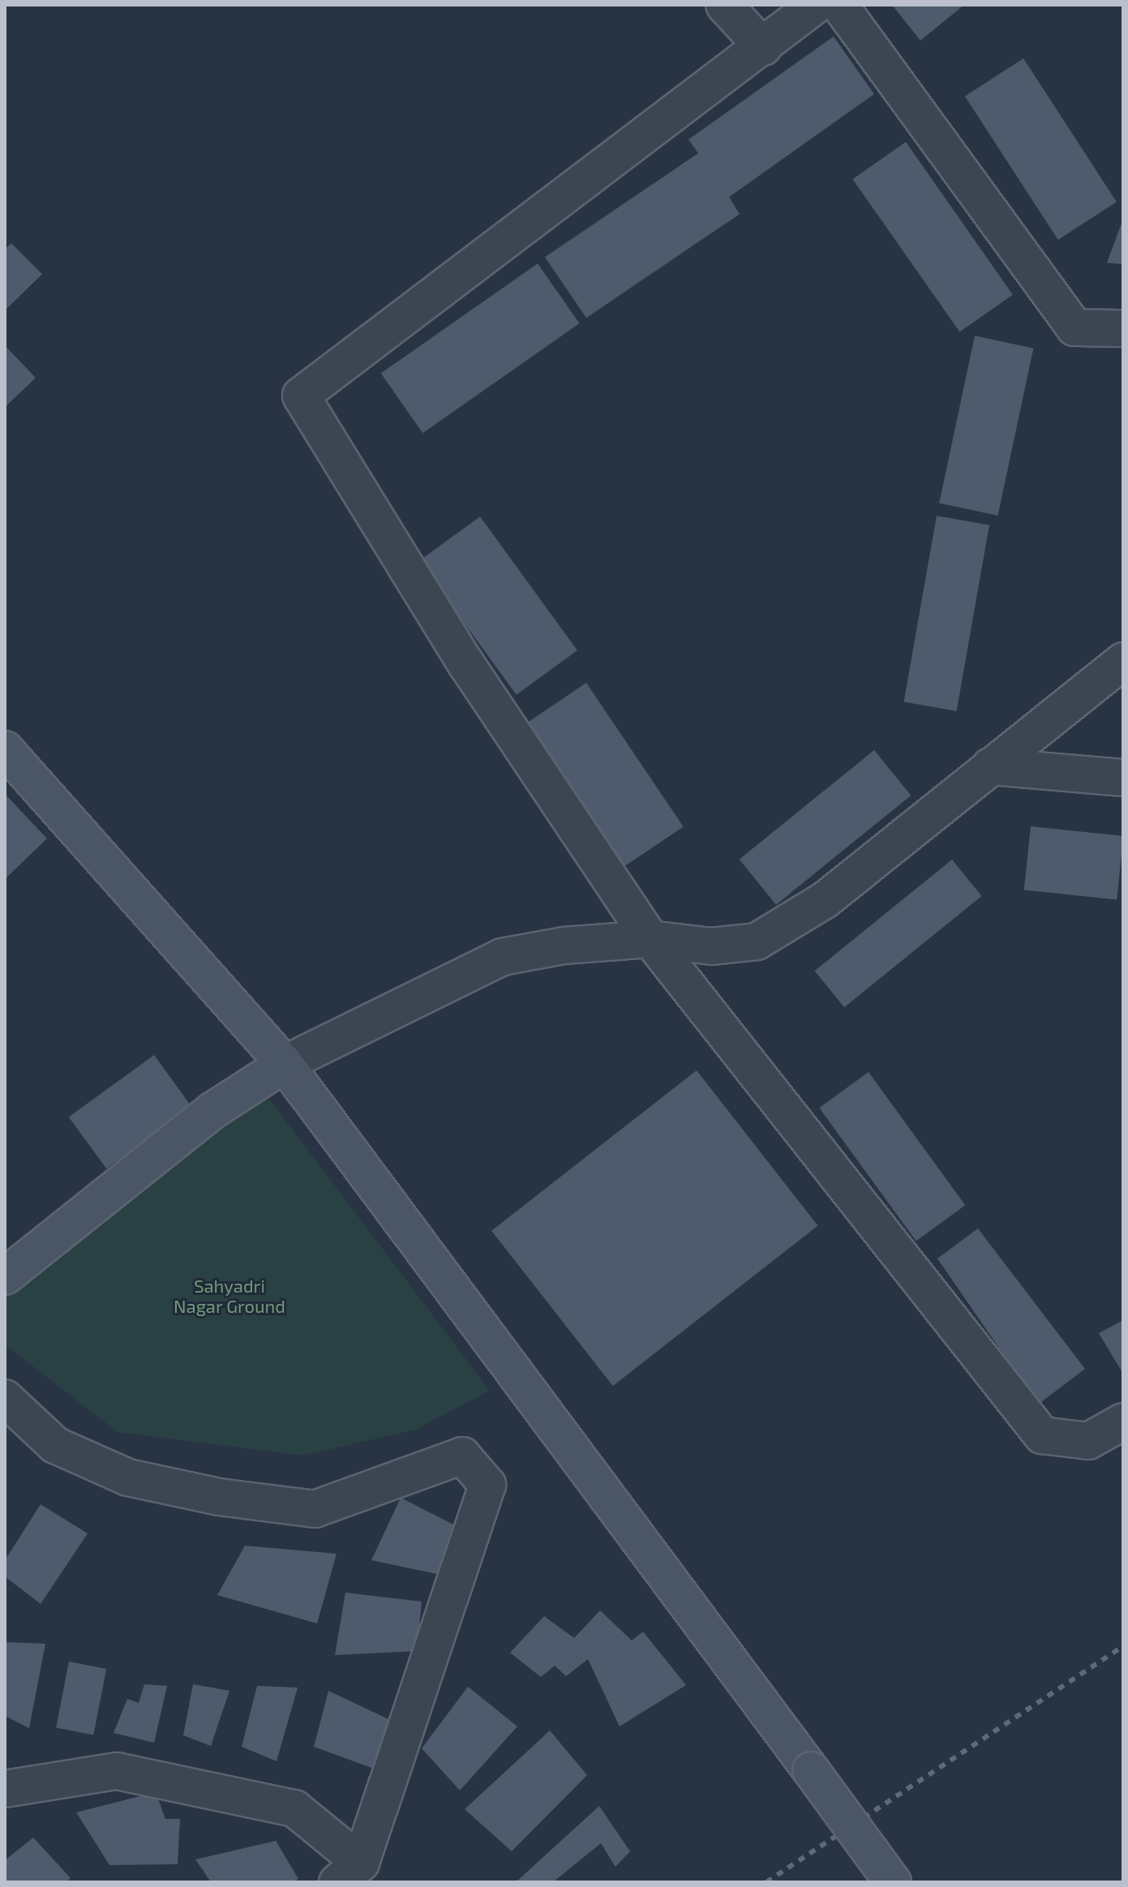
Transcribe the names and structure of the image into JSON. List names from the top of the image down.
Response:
{
  "parks": ["Sahyadri Nagar Ground"]
}
